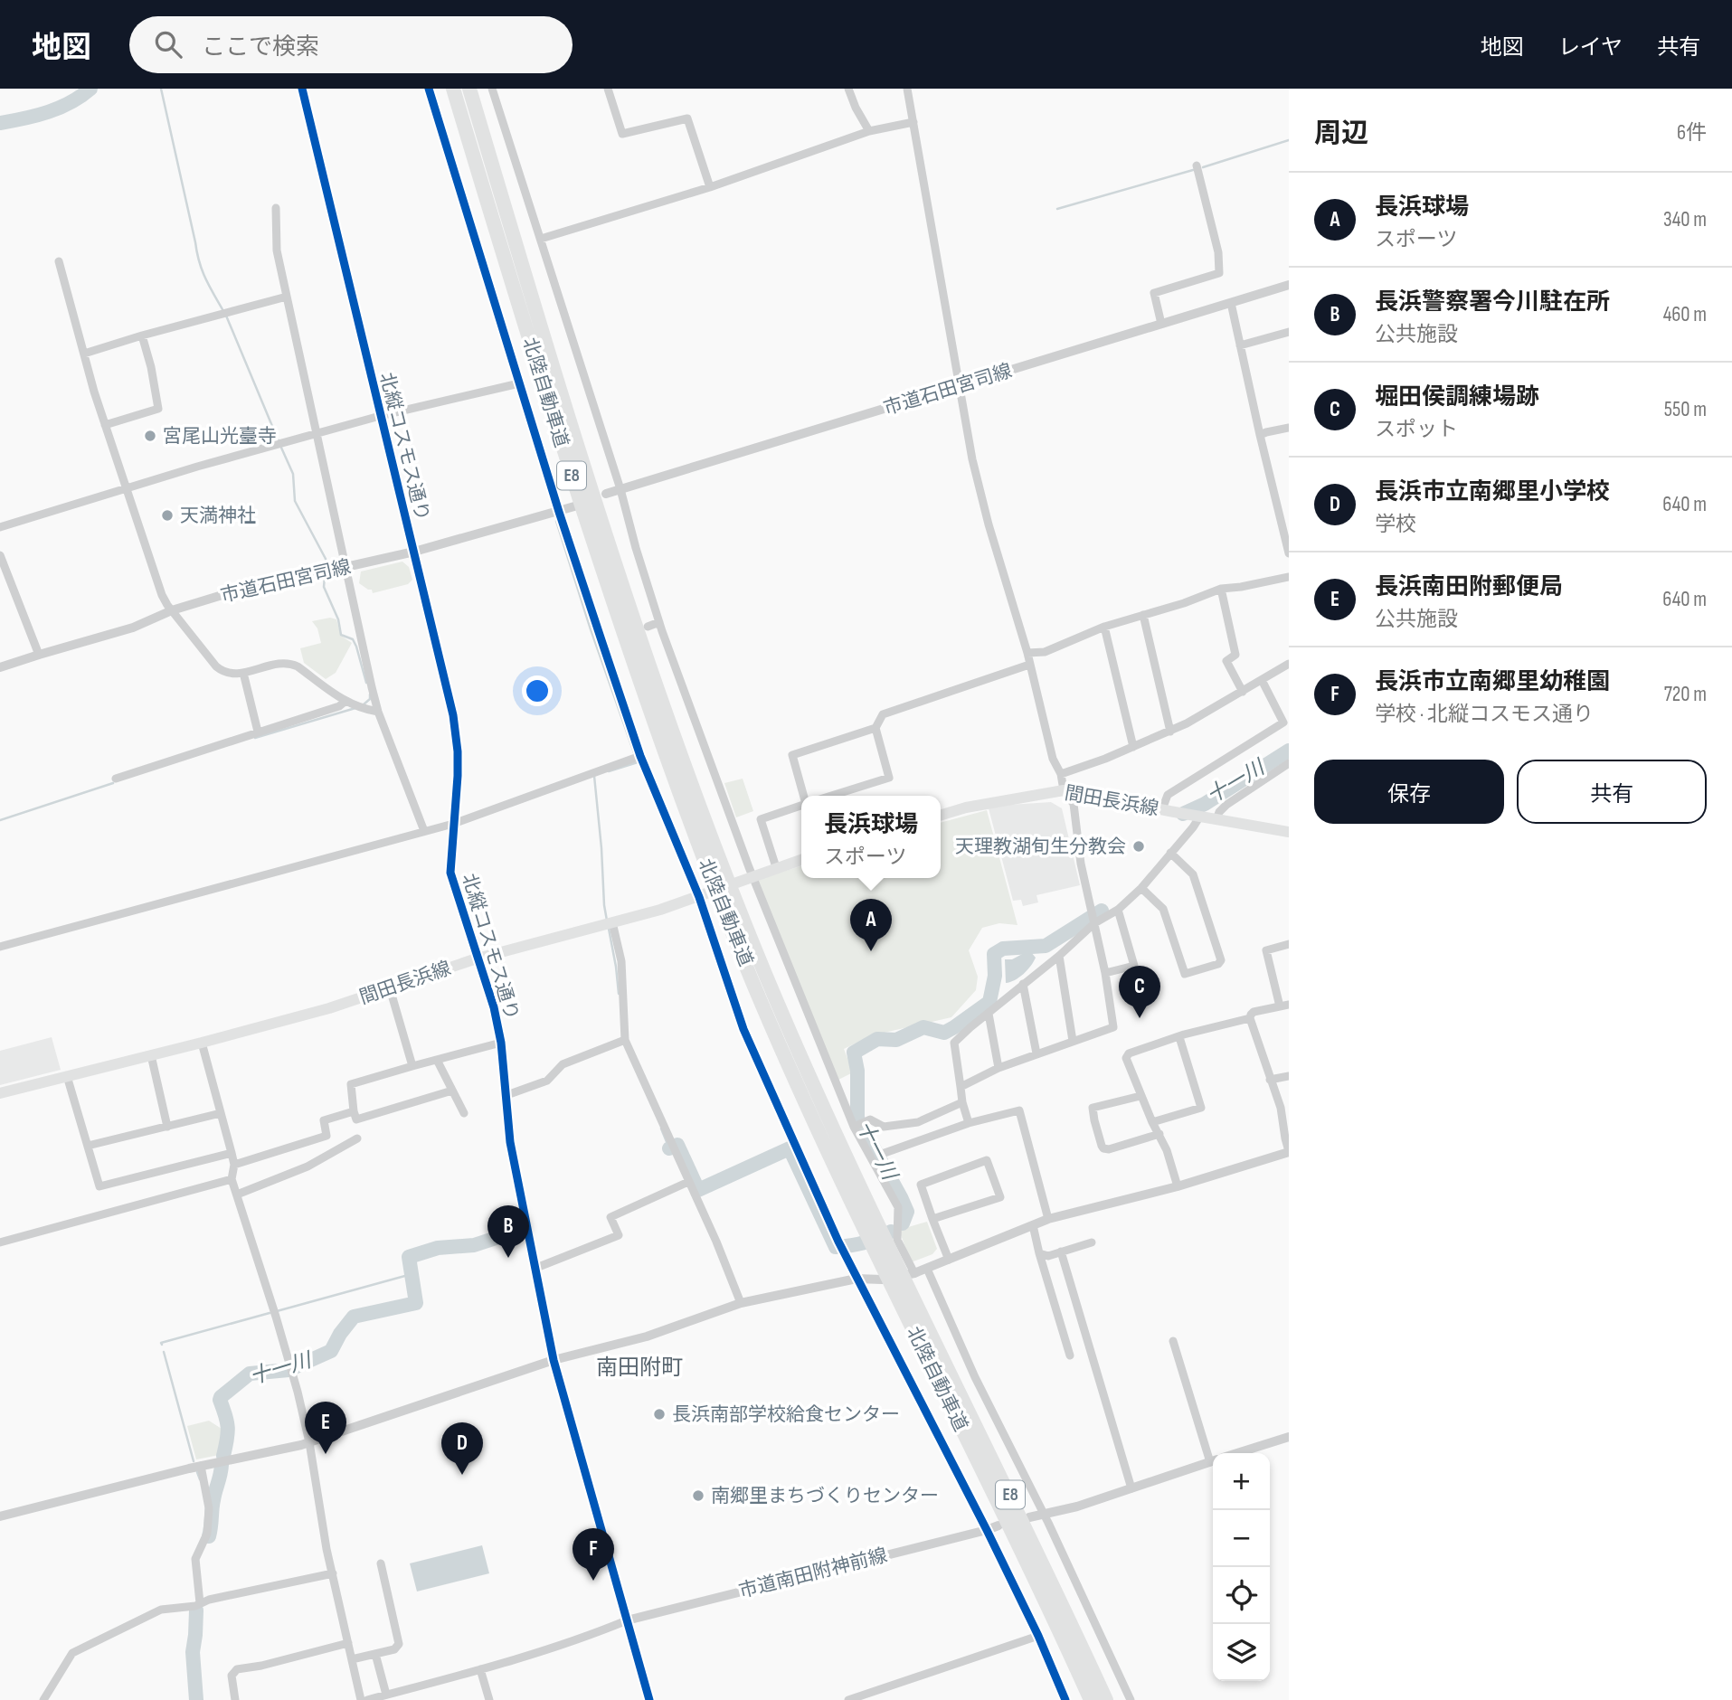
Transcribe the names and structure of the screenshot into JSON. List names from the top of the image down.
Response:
{
  "streets": {
    "highway": ["北陸自動車道", "E8"],
    "main road": ["間田長浜線"],
    "street": ["市道石田宮司線", "北縦コスモス通り", "市道南田附神前線"]
  },
  "crossings": [
    ["市道石田宮司線", "北縦コスモス通り"],
    ["北縦コスモス通り", "間田長浜線"],
    ["北縦コスモス通り", "市道南田附神前線"]
  ],
  "districts": ["南田附町"],
  "water": ["十一川"],
  "places": [
    "宮尾山光臺寺",
    "天満神社",
    "天理教湖旬生分教会",
    "長浜南部学校給食センター",
    "南郷里まちづくりセンター"
  ],
  "page": {
    "header": "地図",
    "search": "ここで検索",
    "nav": ["地図", "レイヤ", "共有"],
    "heading": ["周辺", "6件"],
    "list": [
      {
        "mark": "A",
        "name": "長浜球場",
        "note": "スポーツ",
        "value": "340 m"
      },
      {
        "mark": "B",
        "name": "長浜警察署今川駐在所",
        "note": "公共施設",
        "value": "460 m"
      },
      {
        "mark": "C",
        "name": "堀田侯調練場跡",
        "note": "スポット",
        "value": "550 m"
      },
      {
        "mark": "D",
        "name": "長浜市立南郷里小学校",
        "note": "学校",
        "value": "640 m"
      },
      {
        "mark": "E",
        "name": "長浜南田附郵便局",
        "note": "公共施設",
        "value": "640 m"
      },
      {
        "mark": "F",
        "name": "長浜市立南郷里幼稚園",
        "note": "学校 · 北縦コスモス通り",
        "value": "720 m"
      }
    ],
    "buttons": ["保存", "共有"],
    "popup": ["長浜球場", "スポーツ"],
    "pins": [
      "A",
      "C",
      "B",
      "E",
      "D",
      "F"
    ],
    "map_buttons": ["+", "−"]
  }
}
